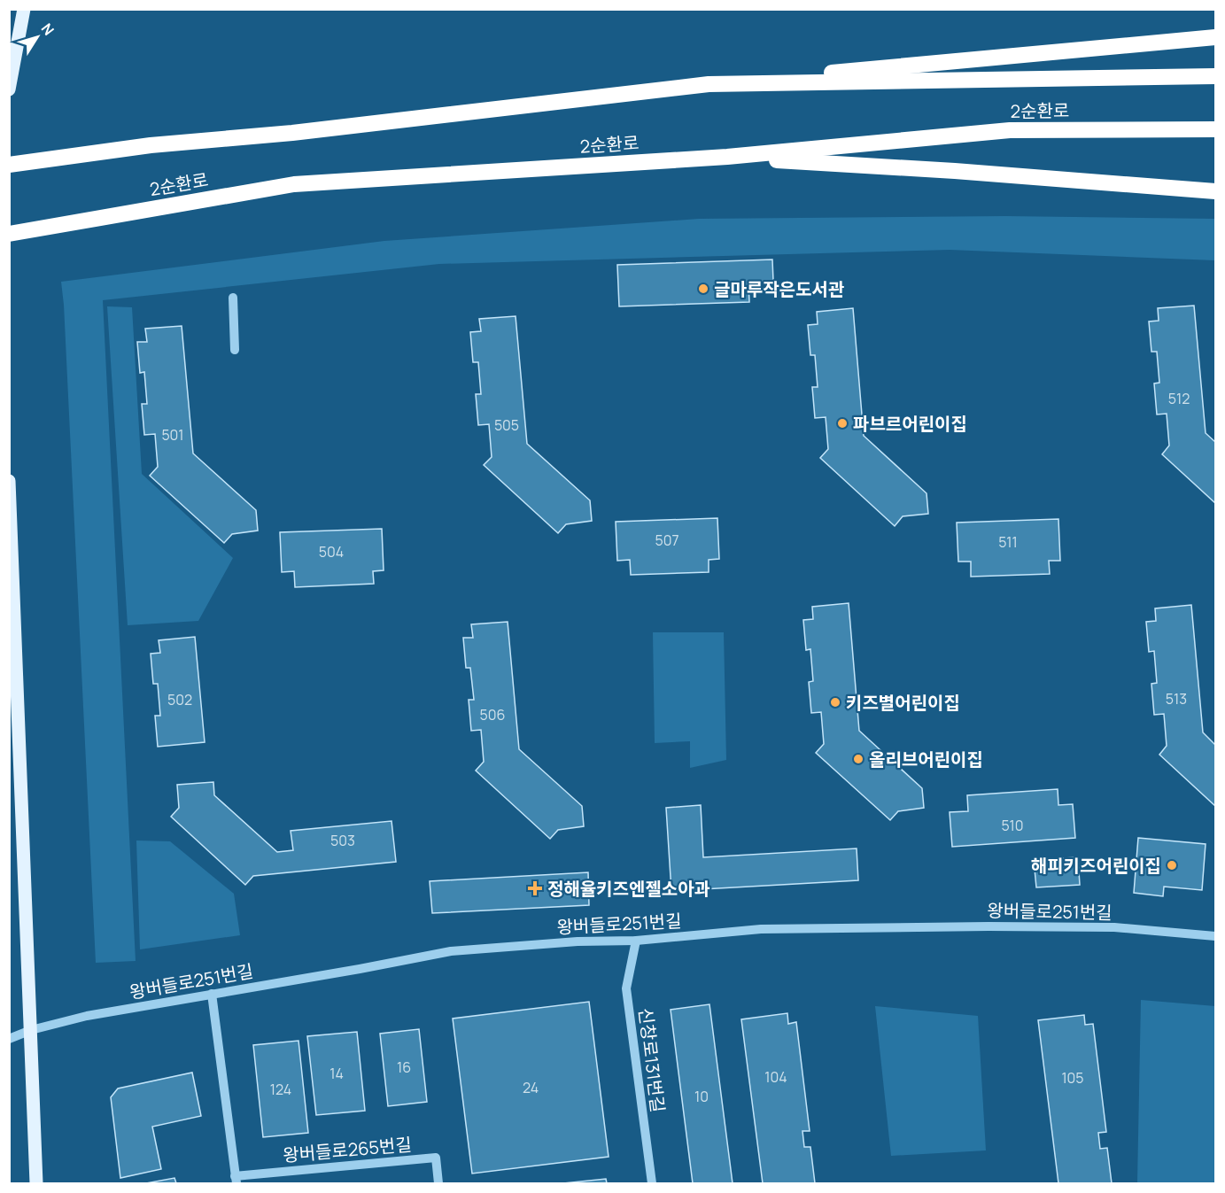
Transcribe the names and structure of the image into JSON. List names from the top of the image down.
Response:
{
  "streets": {
    "highway": ["2순환로"],
    "street": ["왕버들로251번길", "신창로131번길", "왕버들로265번길"]
  },
  "crossings": [
    ["왕버들로251번길", "신창로131번길"],
    ["왕버들로251번길", "왕버들로265번길"]
  ],
  "places": {
    "other": [
      "글마루작은도서관",
      "파브르어린이집",
      "키즈별어린이집",
      "올리브어린이집",
      "해피키즈어린이집"
    ],
    "health": ["정해율키즈엔젤소아과"]
  },
  "house_numbers": [
    "512",
    "505",
    "501",
    "507",
    "511",
    "504",
    "513",
    "502",
    "506",
    "510",
    "503",
    "16",
    "14",
    "104",
    "105",
    "24",
    "124",
    "10"
  ],
  "north": "top right"
}
